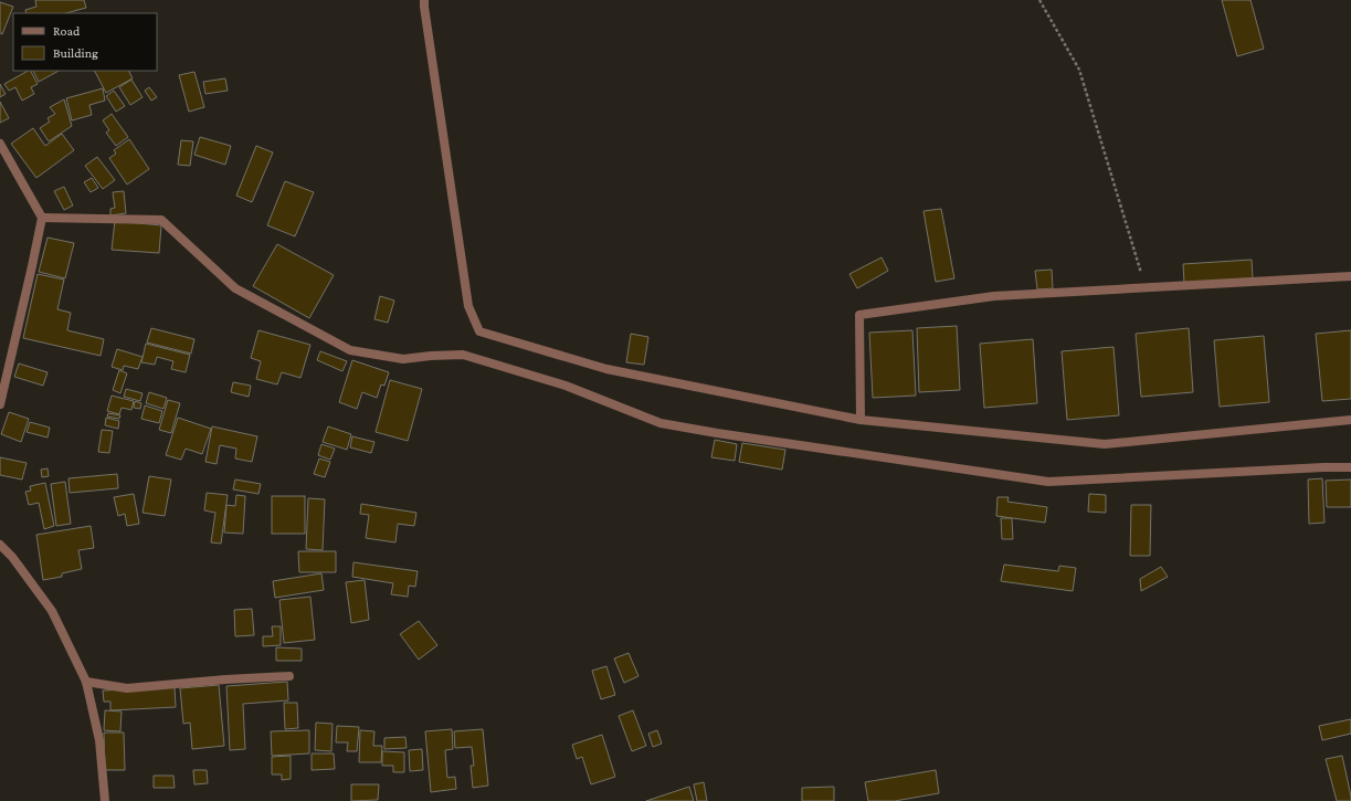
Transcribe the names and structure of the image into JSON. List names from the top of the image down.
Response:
{
  "legend": ["Road", "Building"]
}
